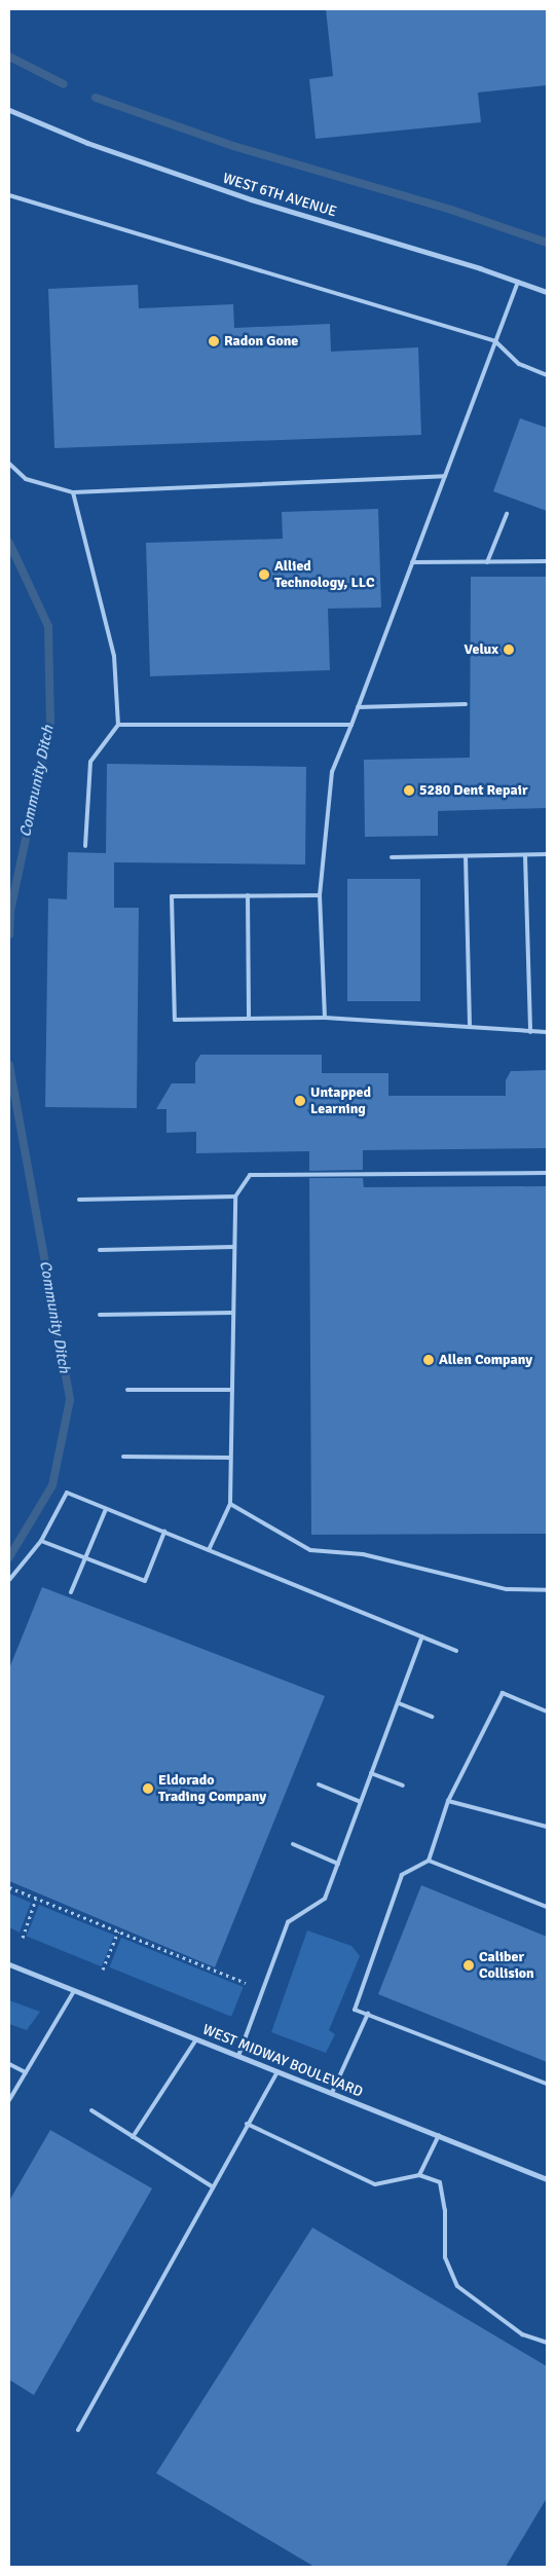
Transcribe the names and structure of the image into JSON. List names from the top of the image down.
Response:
{
  "streets": {
    "street": ["WEST 6TH AVENUE", "WEST MIDWAY BOULEVARD"]
  },
  "water": ["Community Ditch"],
  "places": [
    "Radon Gone",
    "Allied Technology, LLC",
    "Velux",
    "5280 Dent Repair",
    "Untapped Learning",
    "Allen Company",
    "Eldorado Trading Company",
    "Caliber Collision"
  ]
}
